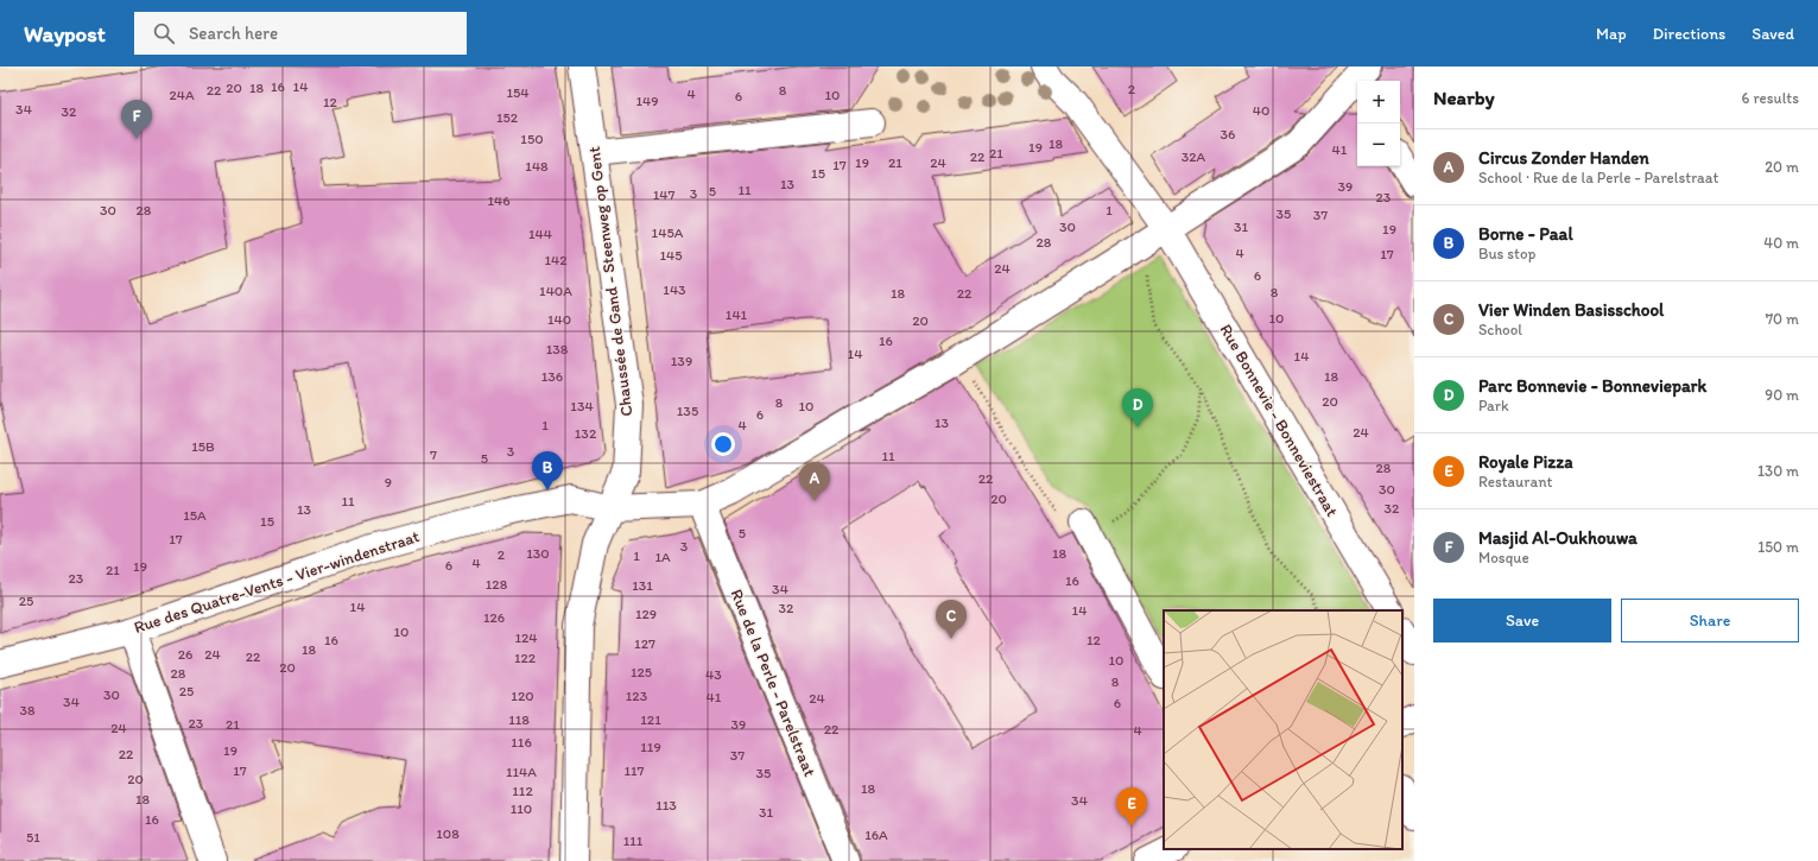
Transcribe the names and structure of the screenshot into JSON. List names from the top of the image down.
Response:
{
  "streets": {
    "street": [
      "Chaussée de Gand - Steenweg op Gent",
      "Rue Bonnevie - Bonneviestraat",
      "Rue des Quatre-Vents - Vier-windenstraat",
      "Rue de la Perle - Parelstraat"
    ]
  },
  "crossings": [
    ["Chaussée de Gand - Steenweg op Gent", "Rue des Quatre-Vents - Vier-windenstraat"],
    ["Rue des Quatre-Vents - Vier-windenstraat", "Rue de la Perle - Parelstraat"]
  ],
  "house_numbers": [
    "16",
    "14",
    "20",
    "18",
    "2",
    "22",
    "8",
    "154",
    "4",
    "24A",
    "10",
    "6",
    "149",
    "12",
    "34",
    "40",
    "32",
    "152",
    "36",
    "150",
    "18",
    "19",
    "41",
    "21",
    "22",
    "32A",
    "19",
    "21",
    "24",
    "17",
    "148",
    "15",
    "13",
    "39",
    "11",
    "5",
    "3",
    "147",
    "23",
    "146",
    "30",
    "28",
    "1",
    "35",
    "37",
    "30",
    "31",
    "19",
    "145A",
    "144",
    "28",
    "4",
    "17",
    "145",
    "142",
    "24",
    "6",
    "143",
    "140A",
    "8",
    "18",
    "22",
    "141",
    "10",
    "140",
    "20",
    "16",
    "138",
    "14",
    "14",
    "139",
    "136",
    "18",
    "20",
    "8",
    "134",
    "10",
    "135",
    "6",
    "13",
    "1",
    "4",
    "24",
    "132",
    "15B",
    "3",
    "7",
    "11",
    "5",
    "28",
    "22",
    "9",
    "30",
    "20",
    "11",
    "32",
    "13",
    "15A",
    "15",
    "5",
    "17",
    "3",
    "130",
    "18",
    "2",
    "1",
    "1A",
    "4",
    "6",
    "19",
    "21",
    "23",
    "16",
    "128",
    "131",
    "34",
    "25",
    "14",
    "32",
    "14",
    "129",
    "126",
    "10",
    "124",
    "16",
    "12",
    "127",
    "18",
    "26",
    "24",
    "22",
    "122",
    "10",
    "20",
    "125",
    "28",
    "43",
    "8",
    "25",
    "30",
    "120",
    "123",
    "41",
    "24",
    "34",
    "6",
    "38",
    "118",
    "121",
    "23",
    "21",
    "39",
    "24",
    "22",
    "4",
    "116",
    "119",
    "19",
    "22",
    "37",
    "17",
    "117",
    "114A",
    "35",
    "20",
    "18",
    "112",
    "18",
    "34",
    "113",
    "110",
    "31",
    "16",
    "108",
    "16A",
    "51",
    "111"
  ],
  "page": {
    "header": "Waypost",
    "search": "Search here",
    "nav": ["Map", "Directions", "Saved"],
    "heading": ["Nearby", "6 results"],
    "map_buttons": ["+", "−"],
    "pins": [
      "F",
      "D",
      "B",
      "A",
      "C",
      "E"
    ],
    "list": [
      {
        "mark": "A",
        "name": "Circus Zonder Handen",
        "note": "School · Rue de la Perle - Parelstraat",
        "value": "20 m"
      },
      {
        "mark": "B",
        "name": "Borne - Paal",
        "note": "Bus stop",
        "value": "40 m"
      },
      {
        "mark": "C",
        "name": "Vier Winden Basisschool",
        "note": "School",
        "value": "70 m"
      },
      {
        "mark": "D",
        "name": "Parc Bonnevie - Bonneviepark",
        "note": "Park",
        "value": "90 m"
      },
      {
        "mark": "E",
        "name": "Royale Pizza",
        "note": "Restaurant",
        "value": "130 m"
      },
      {
        "mark": "F",
        "name": "Masjid Al-Oukhouwa",
        "note": "Mosque",
        "value": "150 m"
      }
    ],
    "buttons": ["Save", "Share"]
  }
}
